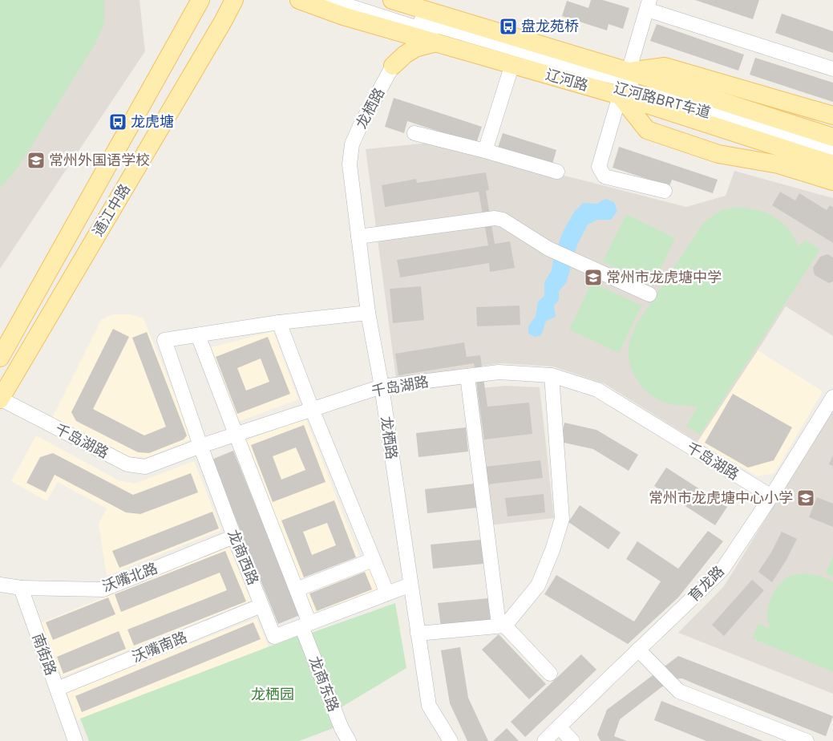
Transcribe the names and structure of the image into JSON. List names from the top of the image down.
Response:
{
  "streets": {
    "main road": ["辽河路", "通江中路"],
    "street": [
      "辽河路BRT车道",
      "龙栖路",
      "千岛湖路",
      "龙商西路",
      "沃嘴北路",
      "育龙路",
      "沃嘴南路",
      "南街路",
      "龙商东路"
    ]
  },
  "crossings": [
    ["辽河路", "辽河路BRT车道"],
    ["龙栖路", "千岛湖路"],
    ["龙栖路", "龙商西路"],
    ["通江中路", "千岛湖路"],
    ["千岛湖路", "龙商西路"],
    ["千岛湖路", "育龙路"],
    ["千岛湖路", "龙商东路"],
    ["龙商西路", "沃嘴北路"],
    ["龙商西路", "沃嘴南路"],
    ["龙商西路", "龙商东路"],
    ["沃嘴北路", "南街路"],
    ["沃嘴南路", "南街路"]
  ],
  "parks": ["龙栖园"],
  "places": {
    "bus stop": ["盘龙苑桥", "龙虎塘"],
    "school or university": ["常州外国语学校", "常州市龙虎塘中学", "常州市龙虎塘中心小学"]
  }
}
